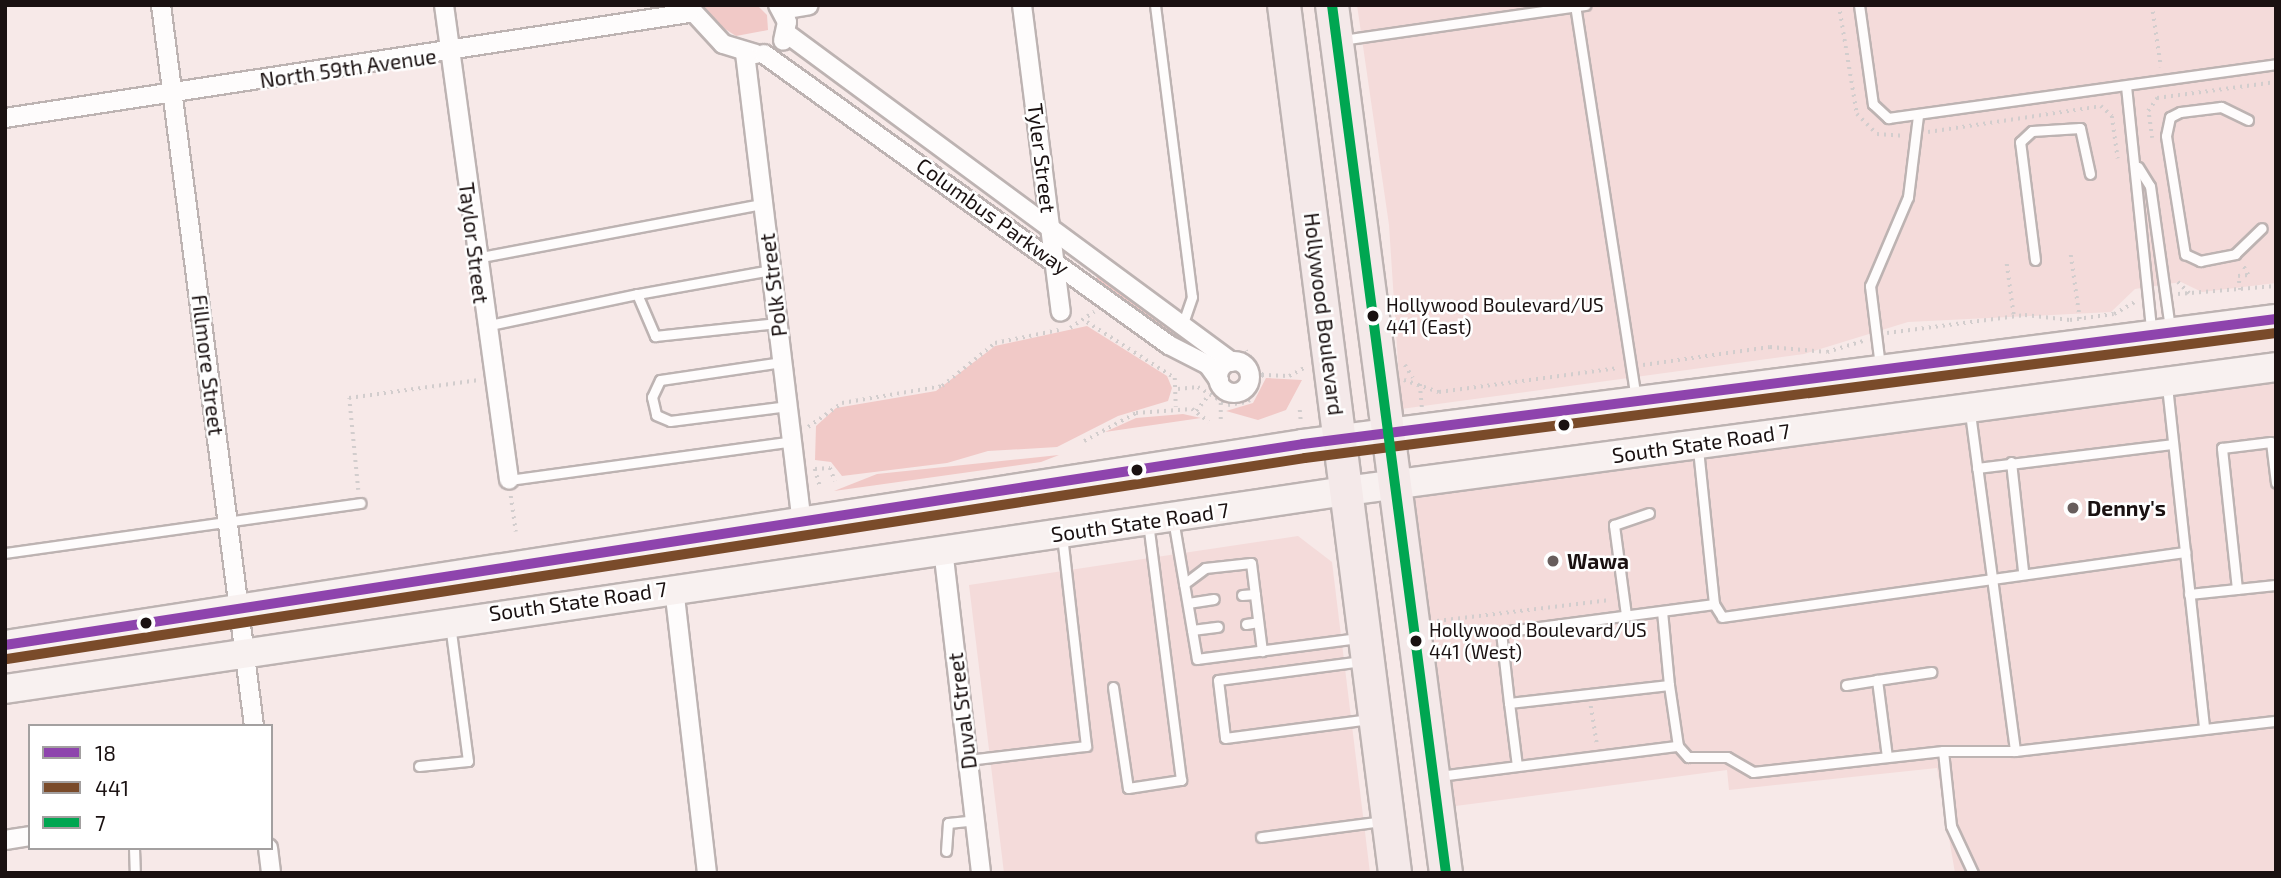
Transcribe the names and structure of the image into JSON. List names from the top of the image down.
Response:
{
  "streets": {
    "highway": ["Hollywood Boulevard"],
    "main road": ["South State Road 7"],
    "street": [
      "North 59th Avenue",
      "Tyler Street",
      "Columbus Parkway",
      "Taylor Street",
      "Polk Street",
      "Fillmore Street",
      "Duval Street"
    ]
  },
  "crossings": [
    ["North 59th Avenue", "Taylor Street"],
    ["North 59th Avenue", "Fillmore Street"],
    ["Tyler Street", "Columbus Parkway"],
    ["Hollywood Boulevard", "South State Road 7"],
    ["Fillmore Street", "South State Road 7"],
    ["South State Road 7", "Duval Street"]
  ],
  "places": [
    "Hollywood Boulevard/US 441 (East)",
    "Denny's",
    "Wawa",
    "Hollywood Boulevard/US 441 (West)"
  ],
  "lines": ["transit line 7", "transit line 18", "transit line 441"],
  "legend": ["18", "441", "7"]
}
